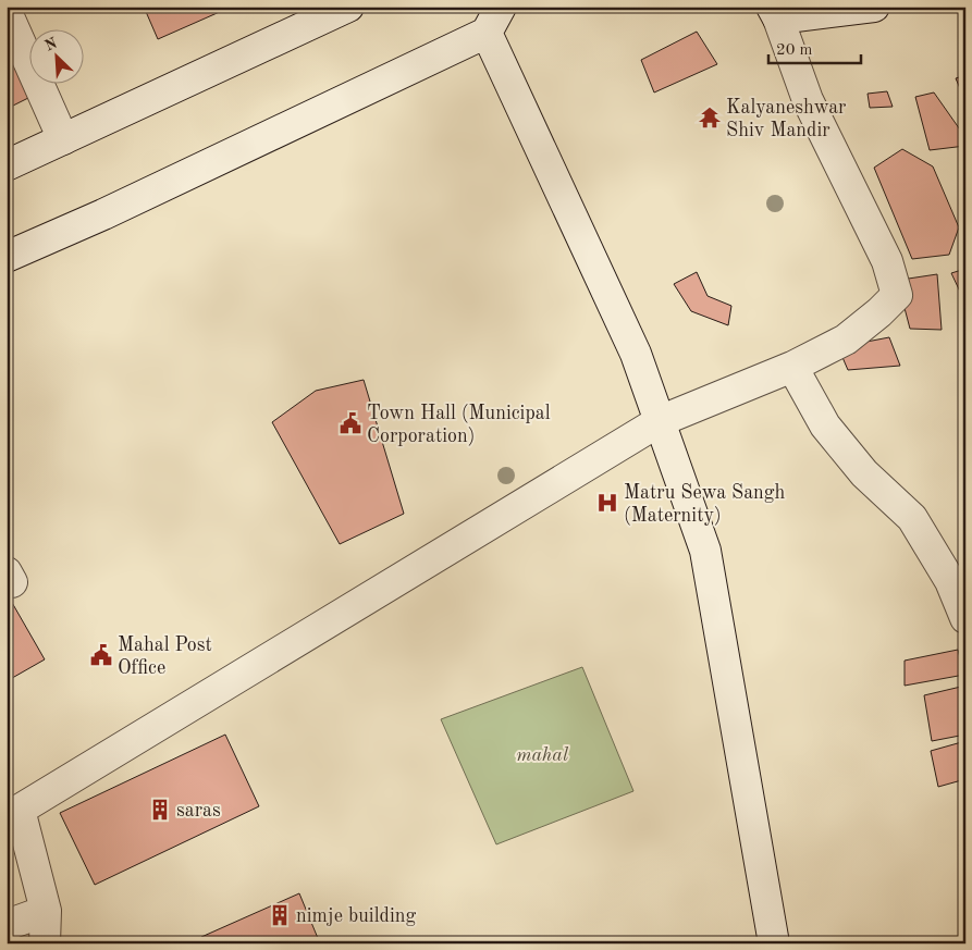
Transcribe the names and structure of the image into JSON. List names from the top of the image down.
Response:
{
  "parks": ["mahal"],
  "places": {
    "temple": ["Kalyaneshwar Shiv Mandir"],
    "public building": ["Town Hall (Municipal Corporation)", "Mahal Post Office"],
    "hospital": ["Matru Sewa Sangh (Maternity)"],
    "building": ["saras", "nimje building"]
  },
  "scale_bar": "20 m",
  "north": "top left"
}
